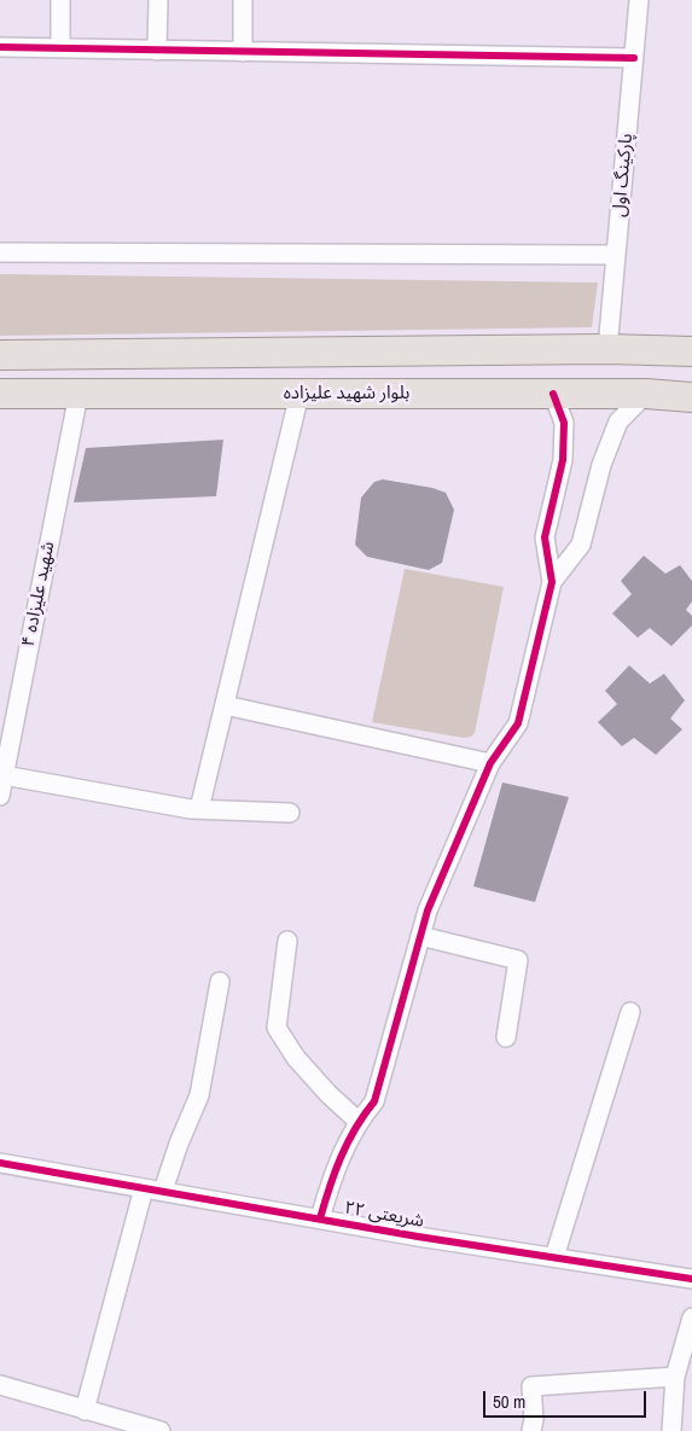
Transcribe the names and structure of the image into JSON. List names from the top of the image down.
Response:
{
  "streets": {
    "main road": ["بلوار شهید علیزاده"],
    "street": ["پارکینگ اول", "شهید علیزاده ۴", "شریعتی ۲۲"]
  },
  "crossings": [
    ["بلوار شهید علیزاده", "شهید علیزاده ۴"]
  ],
  "scale_bar": "50 m"
}
